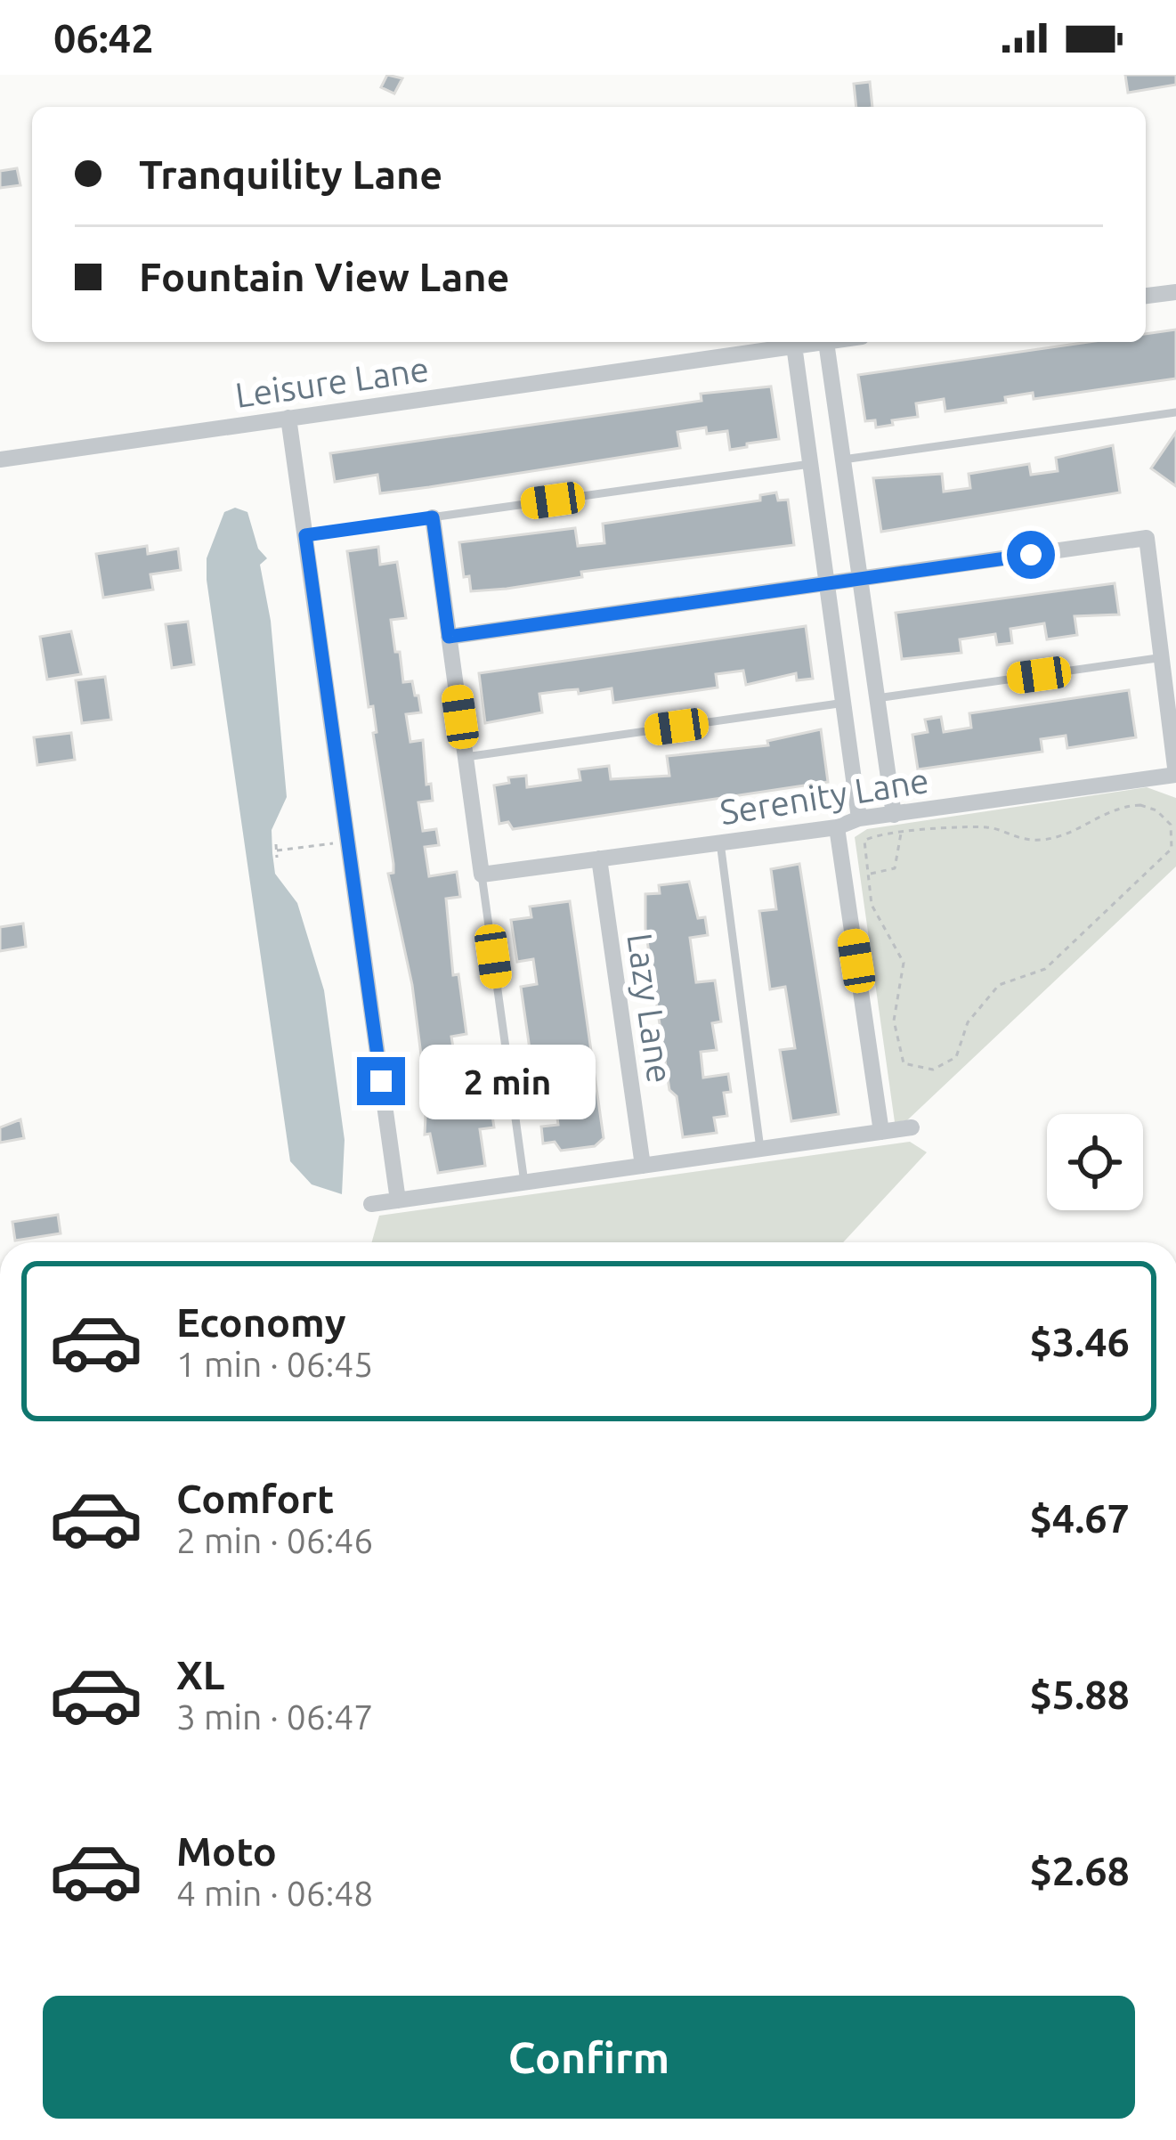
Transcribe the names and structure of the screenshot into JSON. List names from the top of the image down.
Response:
{
  "streets": {
    "street": ["Leisure Lane", "Serenity Lane", "Lazy Lane"]
  },
  "crossings": [
    ["Serenity Lane", "Lazy Lane"]
  ],
  "page": {
    "status": "06:42",
    "banner": ["Tranquility Lane", "Fountain View Lane"],
    "bubble": "2 min",
    "list": [
      {
        "name": "Economy",
        "note": "1 min · 06:45",
        "value": "$3.46"
      },
      {
        "name": "Comfort",
        "note": "2 min · 06:46",
        "value": "$4.67"
      },
      {
        "name": "XL",
        "note": "3 min · 06:47",
        "value": "$5.88"
      },
      {
        "name": "Moto",
        "note": "4 min · 06:48",
        "value": "$2.68"
      }
    ],
    "buttons": "Confirm"
  }
}
